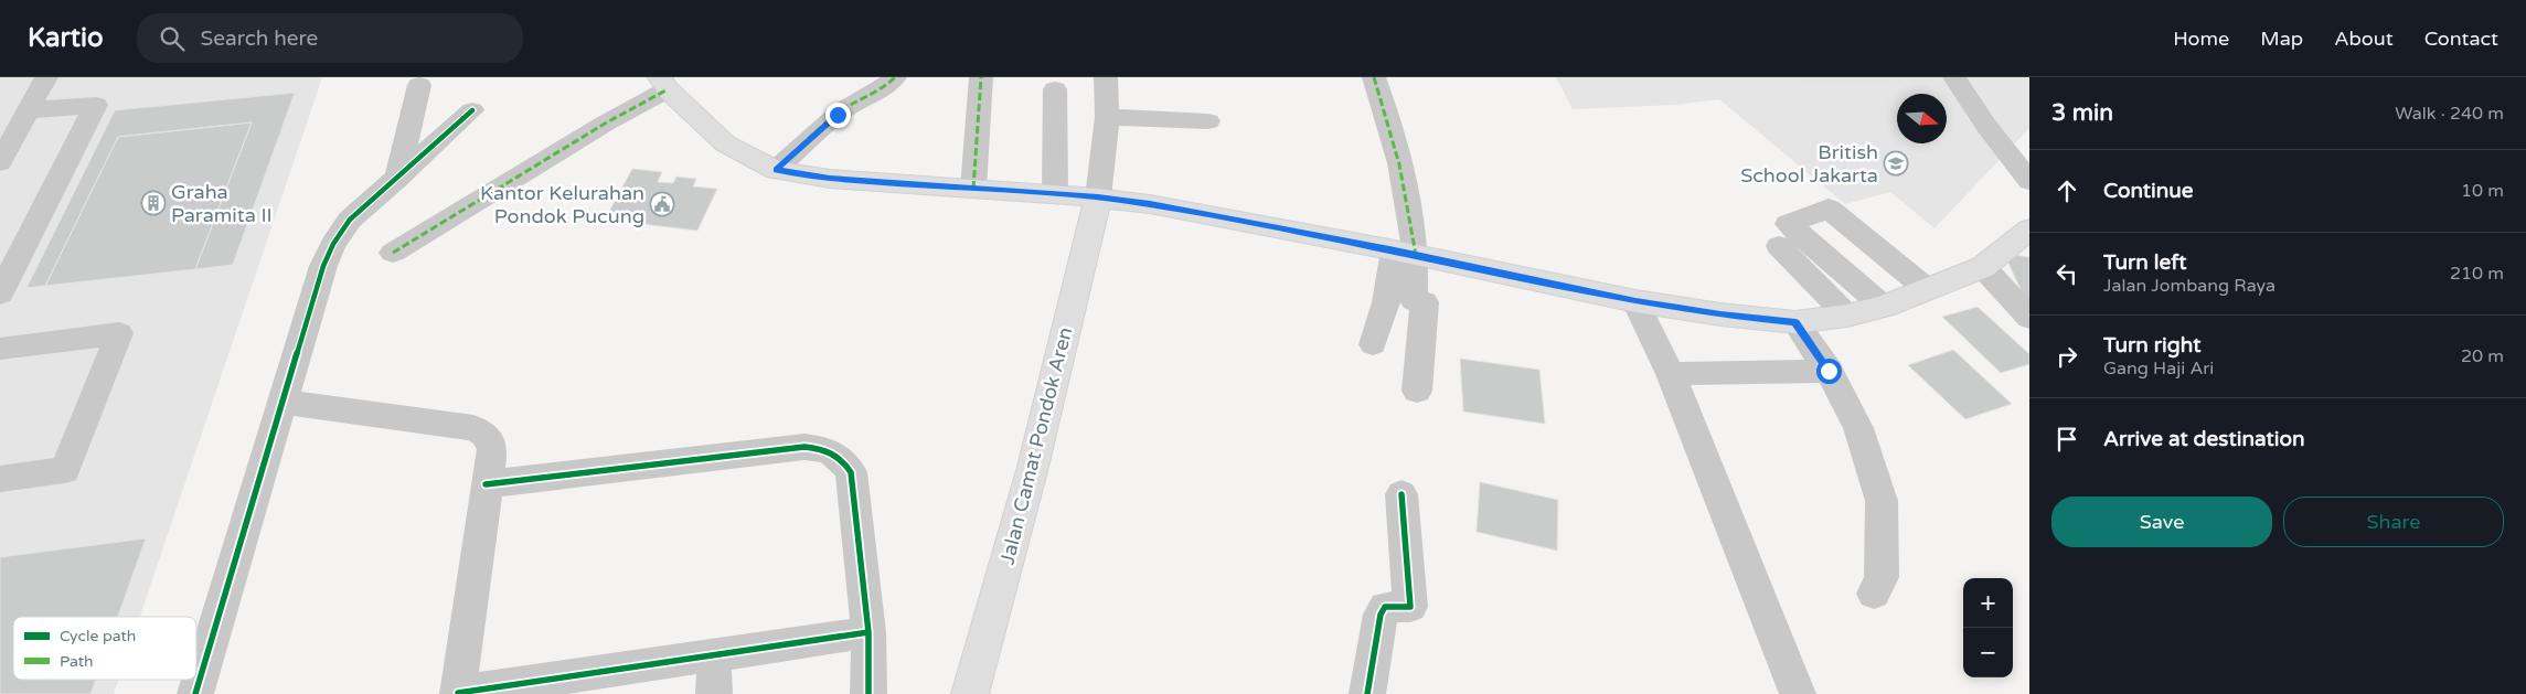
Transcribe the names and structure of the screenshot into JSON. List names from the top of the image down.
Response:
{
  "streets": {
    "main road": ["Jalan Camat Pondok Aren"]
  },
  "places": {
    "school or university": ["British School Jakarta"],
    "building": ["Graha Paramita II"],
    "public building": ["Kantor Kelurahan Pondok Pucung"]
  },
  "legend": ["Cycle path", "Path"],
  "north": "right",
  "page": {
    "header": "Kartio",
    "search": "Search here",
    "nav": [
      "Home",
      "Map",
      "About",
      "Contact"
    ],
    "heading": ["3 min", "Walk · 240 m"],
    "list": [
      ["Continue", "10 m"],
      ["Turn left", "Jalan Jombang Raya", "210 m"],
      ["Turn right", "Gang Haji Ari", "20 m"],
      "Arrive at destination"
    ],
    "buttons": ["Save", "Share"],
    "map_buttons": ["+", "−"]
  }
}
